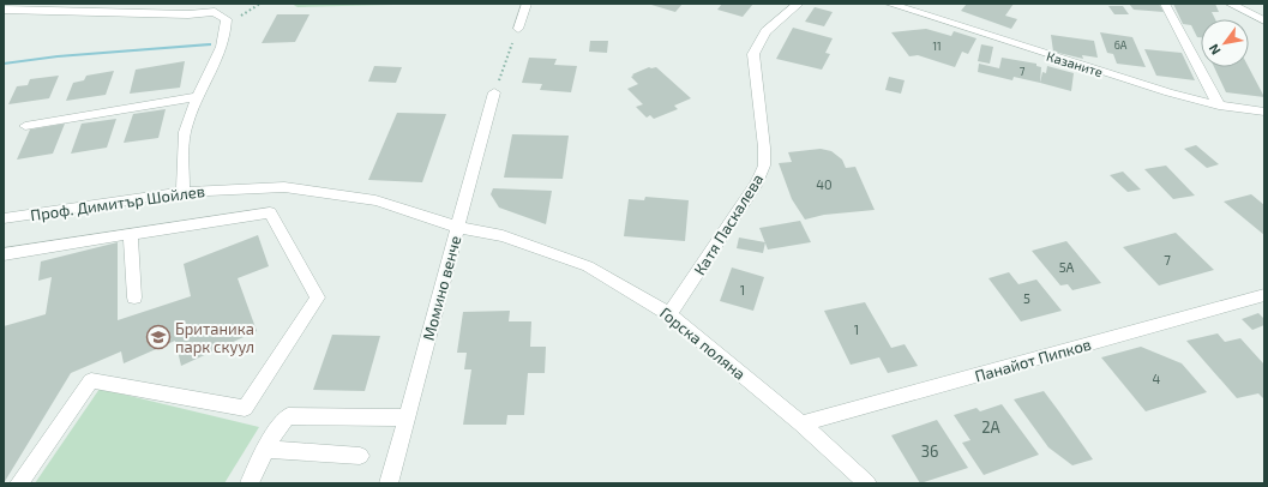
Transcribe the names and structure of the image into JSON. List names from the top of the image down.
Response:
{
  "streets": {
    "street": [
      "Казаните",
      "Проф. Димитър Шойлев",
      "Катя Паскалева",
      "Момино венче",
      "Горска поляна",
      "Панайот Пипков"
    ]
  },
  "crossings": [
    ["Проф. Димитър Шойлев", "Момино венче"],
    ["Проф. Димитър Шойлев", "Горска поляна"],
    ["Катя Паскалева", "Горска поляна"],
    ["Момино венче", "Горска поляна"],
    ["Горска поляна", "Панайот Пипков"]
  ],
  "places": {
    "school or university": ["Британика парк скуул"]
  },
  "house_numbers": [
    "6A",
    "11",
    "7",
    "40",
    "7",
    "5А",
    "1",
    "5",
    "1",
    "4",
    "2А",
    "36"
  ],
  "north": "bottom left"
}
